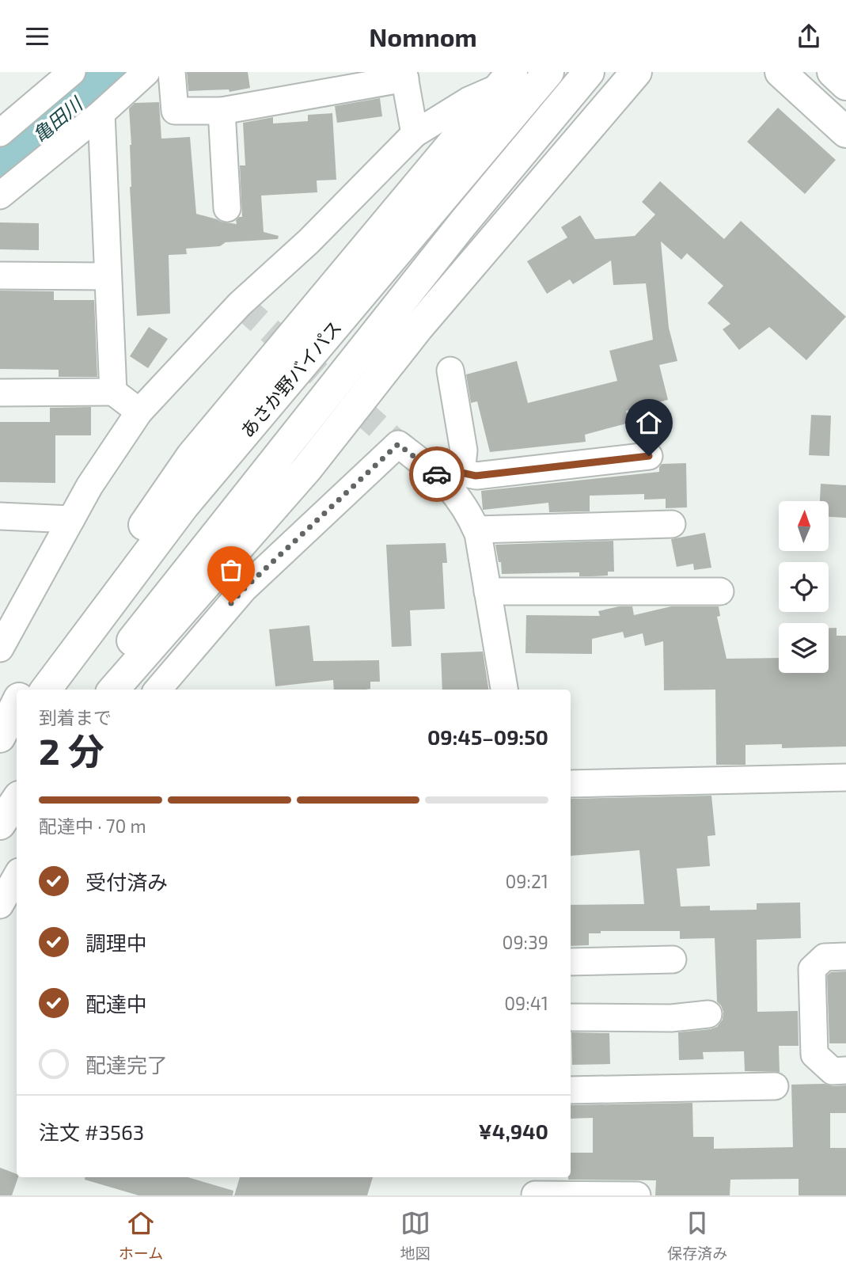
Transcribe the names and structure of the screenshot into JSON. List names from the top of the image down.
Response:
{
  "streets": {
    "highway": ["あさか野バイパス"]
  },
  "water": ["亀田川"],
  "north": "top",
  "page": {
    "header": "Nomnom",
    "heading": ["2 分", "到着まで", "09:45–09:50"],
    "panel": ["注文 #3563", "¥4,940"],
    "bar": "配達中 · 70 m",
    "list": [
      ["受付済み", "09:21"],
      ["調理中", "09:39"],
      ["配達中", "09:41"],
      "配達完了"
    ],
    "tabs": ["ホーム", "地図", "保存済み"]
  }
}
